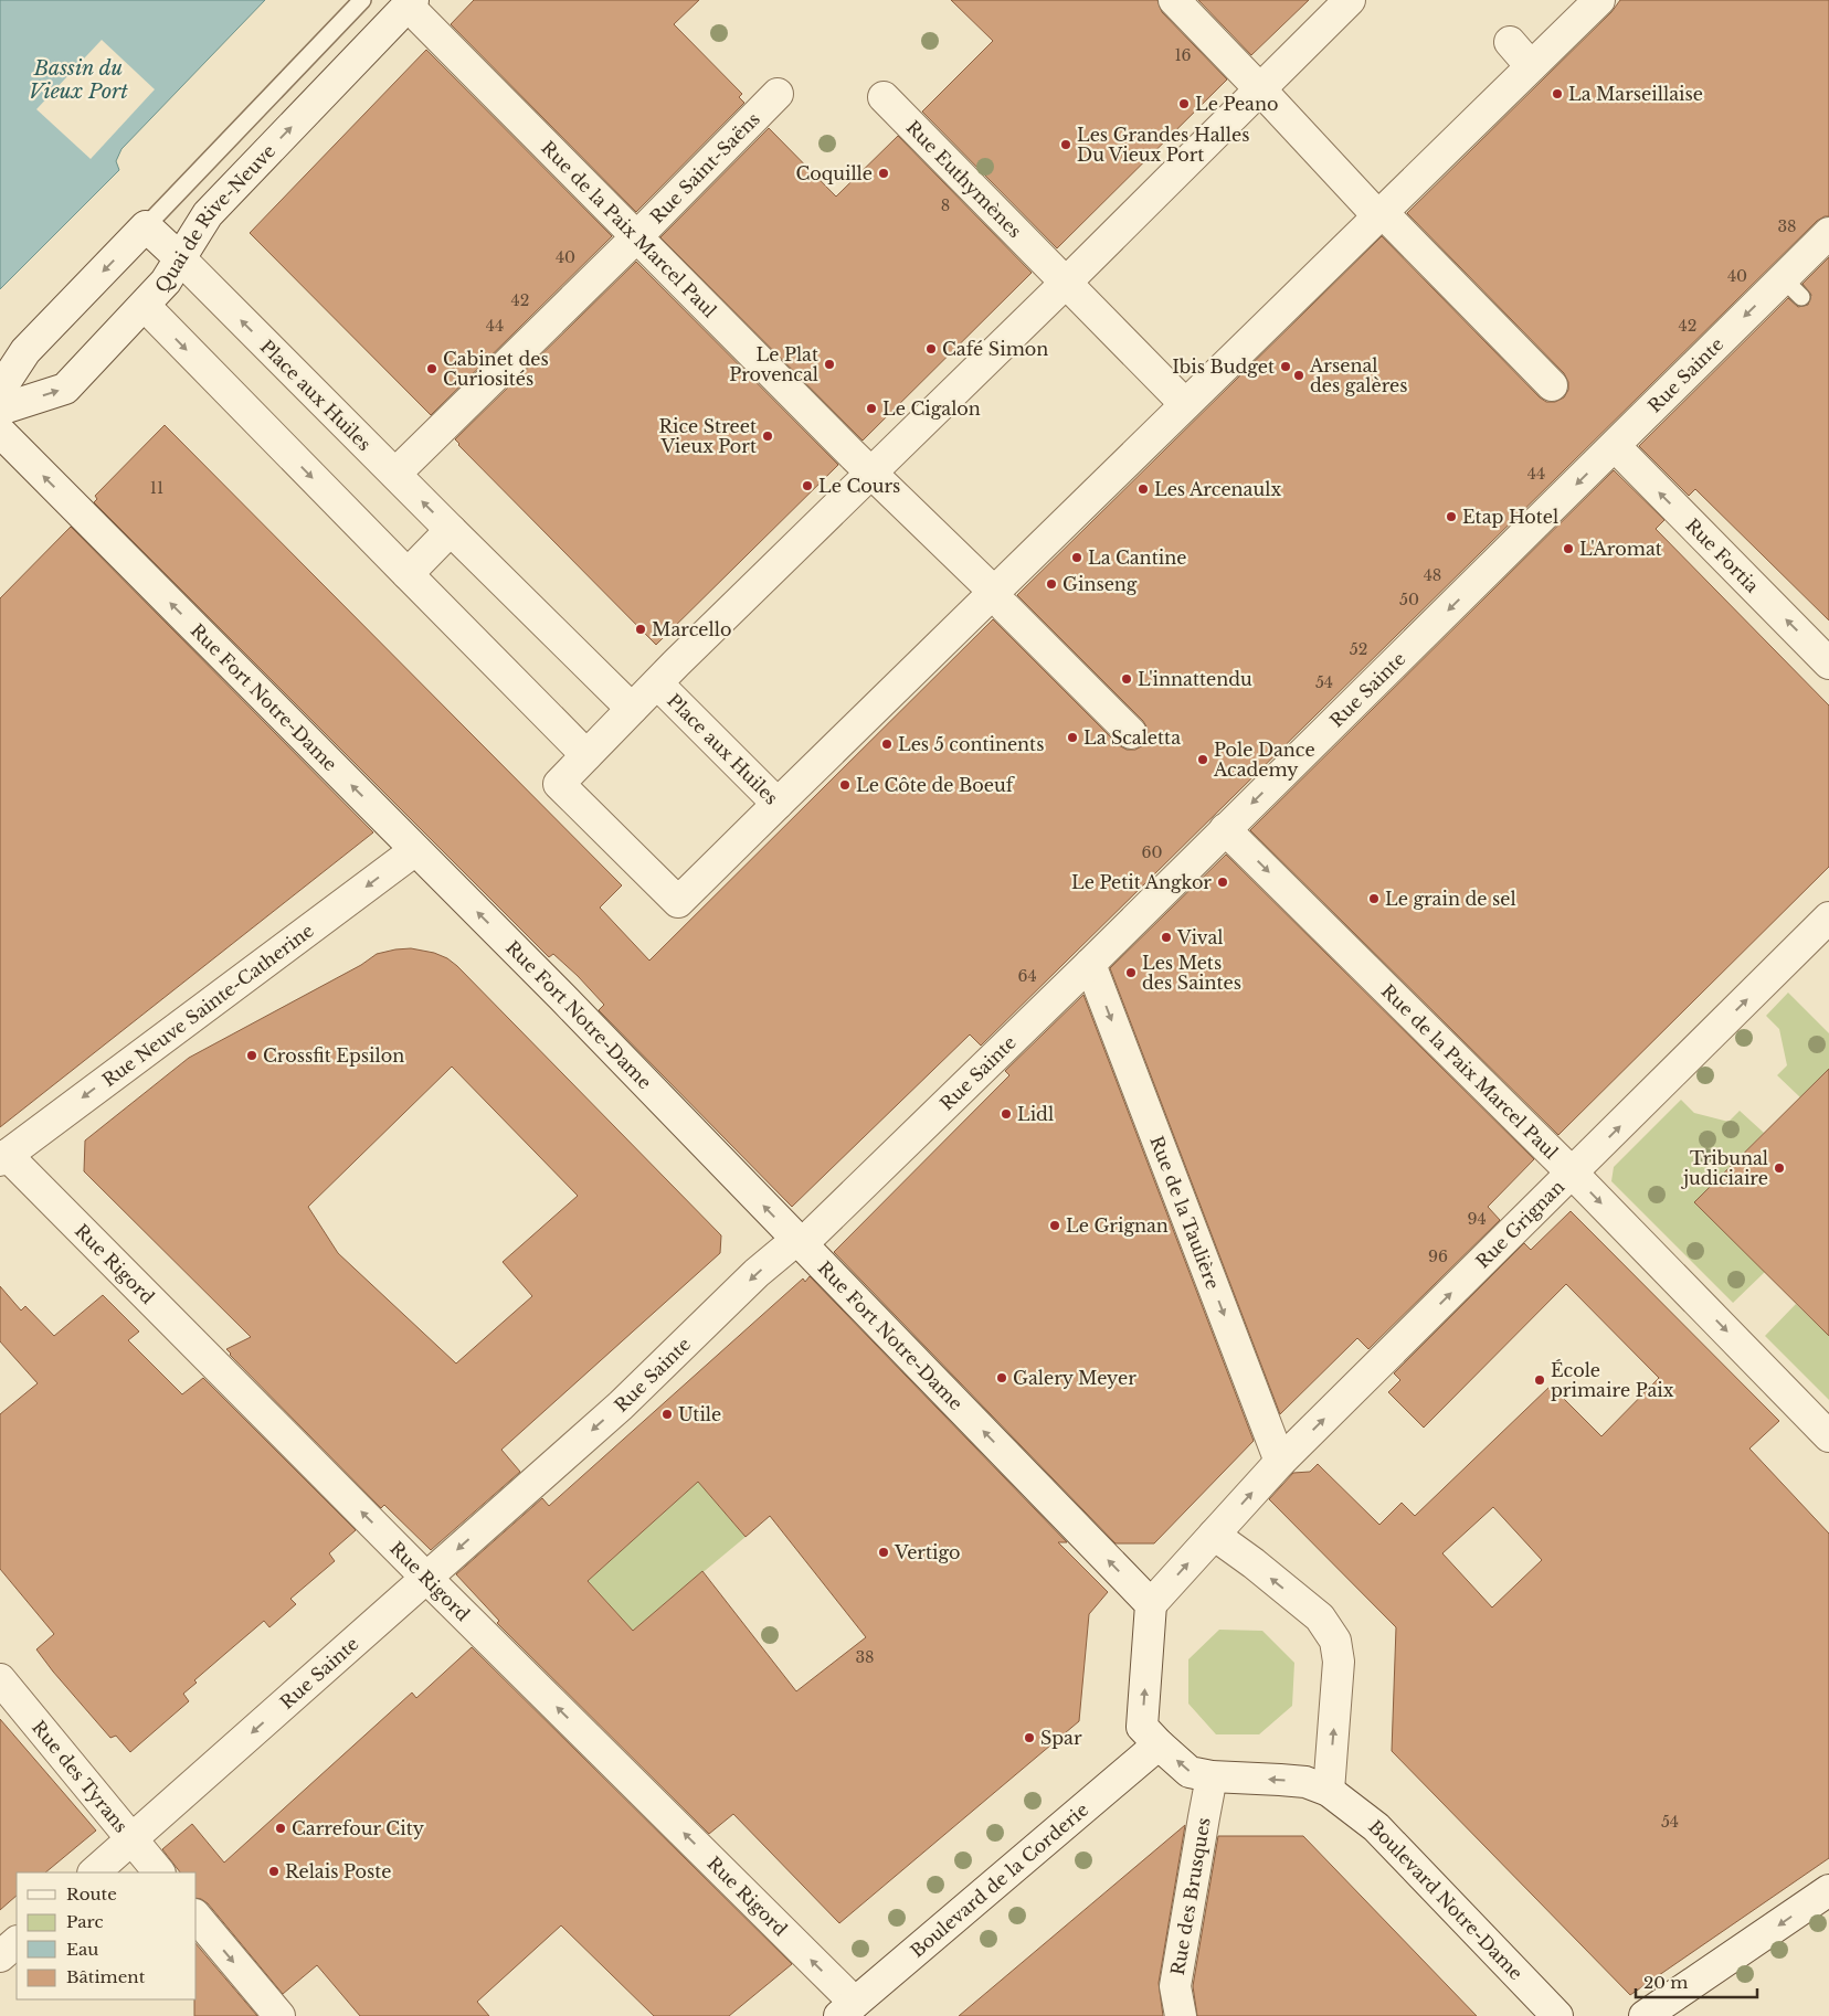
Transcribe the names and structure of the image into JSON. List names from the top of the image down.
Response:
{
  "streets": {
    "street": [
      "Rue Saint-Saëns",
      "Rue Euthymènes",
      "Quai de Rive-Neuve",
      "Rue de la Paix Marcel Paul",
      "Rue Sainte",
      "Place aux Huiles",
      "Rue Fortia",
      "Rue Fort Notre-Dame",
      "Rue Neuve Sainte-Catherine",
      "Rue de la Taulière",
      "Rue Grignan",
      "Rue Rigord",
      "Rue des Tyrans",
      "Boulevard de la Corderie",
      "Rue des Brusques",
      "Boulevard Notre-Dame"
    ]
  },
  "crossings": [
    ["Rue Saint-Saëns", "Rue de la Paix Marcel Paul"],
    ["Rue Saint-Saëns", "Place aux Huiles"],
    ["Quai de Rive-Neuve", "Rue de la Paix Marcel Paul"],
    ["Quai de Rive-Neuve", "Place aux Huiles"],
    ["Rue de la Paix Marcel Paul", "Rue Sainte"],
    ["Rue de la Paix Marcel Paul", "Rue Grignan"],
    ["Rue Sainte", "Rue Fortia"],
    ["Rue Sainte", "Rue Fort Notre-Dame"],
    ["Rue Sainte", "Rue de la Taulière"],
    ["Rue Sainte", "Rue Rigord"],
    ["Rue Sainte", "Rue des Tyrans"],
    ["Rue Fort Notre-Dame", "Rue Neuve Sainte-Catherine"],
    ["Rue Fort Notre-Dame", "Rue Grignan"],
    ["Rue Fort Notre-Dame", "Boulevard Notre-Dame"],
    ["Rue Neuve Sainte-Catherine", "Rue Rigord"],
    ["Rue de la Taulière", "Rue Grignan"],
    ["Rue Grignan", "Boulevard Notre-Dame"],
    ["Rue Rigord", "Boulevard de la Corderie"],
    ["Boulevard de la Corderie", "Boulevard Notre-Dame"],
    ["Rue des Brusques", "Boulevard Notre-Dame"]
  ],
  "one_way": [
    "Rue de la Paix Marcel Paul",
    "Rue Sainte",
    "Rue Fortia",
    "Rue Neuve Sainte-Catherine",
    "Rue de la Taulière",
    "Rue Grignan",
    "Rue Rigord"
  ],
  "water": ["Bassin du Vieux Port"],
  "places": [
    "La Marseillaise",
    "Le Peano",
    "Les Grandes Halles Du Vieux Port",
    "Coquille",
    "Café Simon",
    "Le Plat Provencal",
    "Ibis Budget",
    "Cabinet des Curiosités",
    "Arsenal des galères",
    "Le Cigalon",
    "Rice Street Vieux Port",
    "Le Cours",
    "Les Arcenaulx",
    "Etap Hotel",
    "L'Aromat",
    "La Cantine",
    "Ginseng",
    "Marcello",
    "L'innattendu",
    "La Scaletta",
    "Les 5 continents",
    "Pole Dance Academy",
    "Le Côte de Boeuf",
    "Le Petit Angkor",
    "Le grain de sel",
    "Vival",
    "Les Mets des Saintes",
    "Crossfit Epsilon",
    "Lidl",
    "Tribunal judiciaire",
    "Le Grignan",
    "Galery Meyer",
    "École primaire Paix",
    "Utile",
    "Vertigo",
    "Spar",
    "Carrefour City",
    "Relais Poste"
  ],
  "house_numbers": [
    "16",
    "8",
    "38",
    "40",
    "40",
    "42",
    "44",
    "42",
    "44",
    "11",
    "48",
    "50",
    "52",
    "54",
    "60",
    "64",
    "94",
    "96",
    "38",
    "54"
  ],
  "legend": [
    "Route",
    "Parc",
    "Eau",
    "Bâtiment"
  ],
  "scale_bar": "20 m"
}
